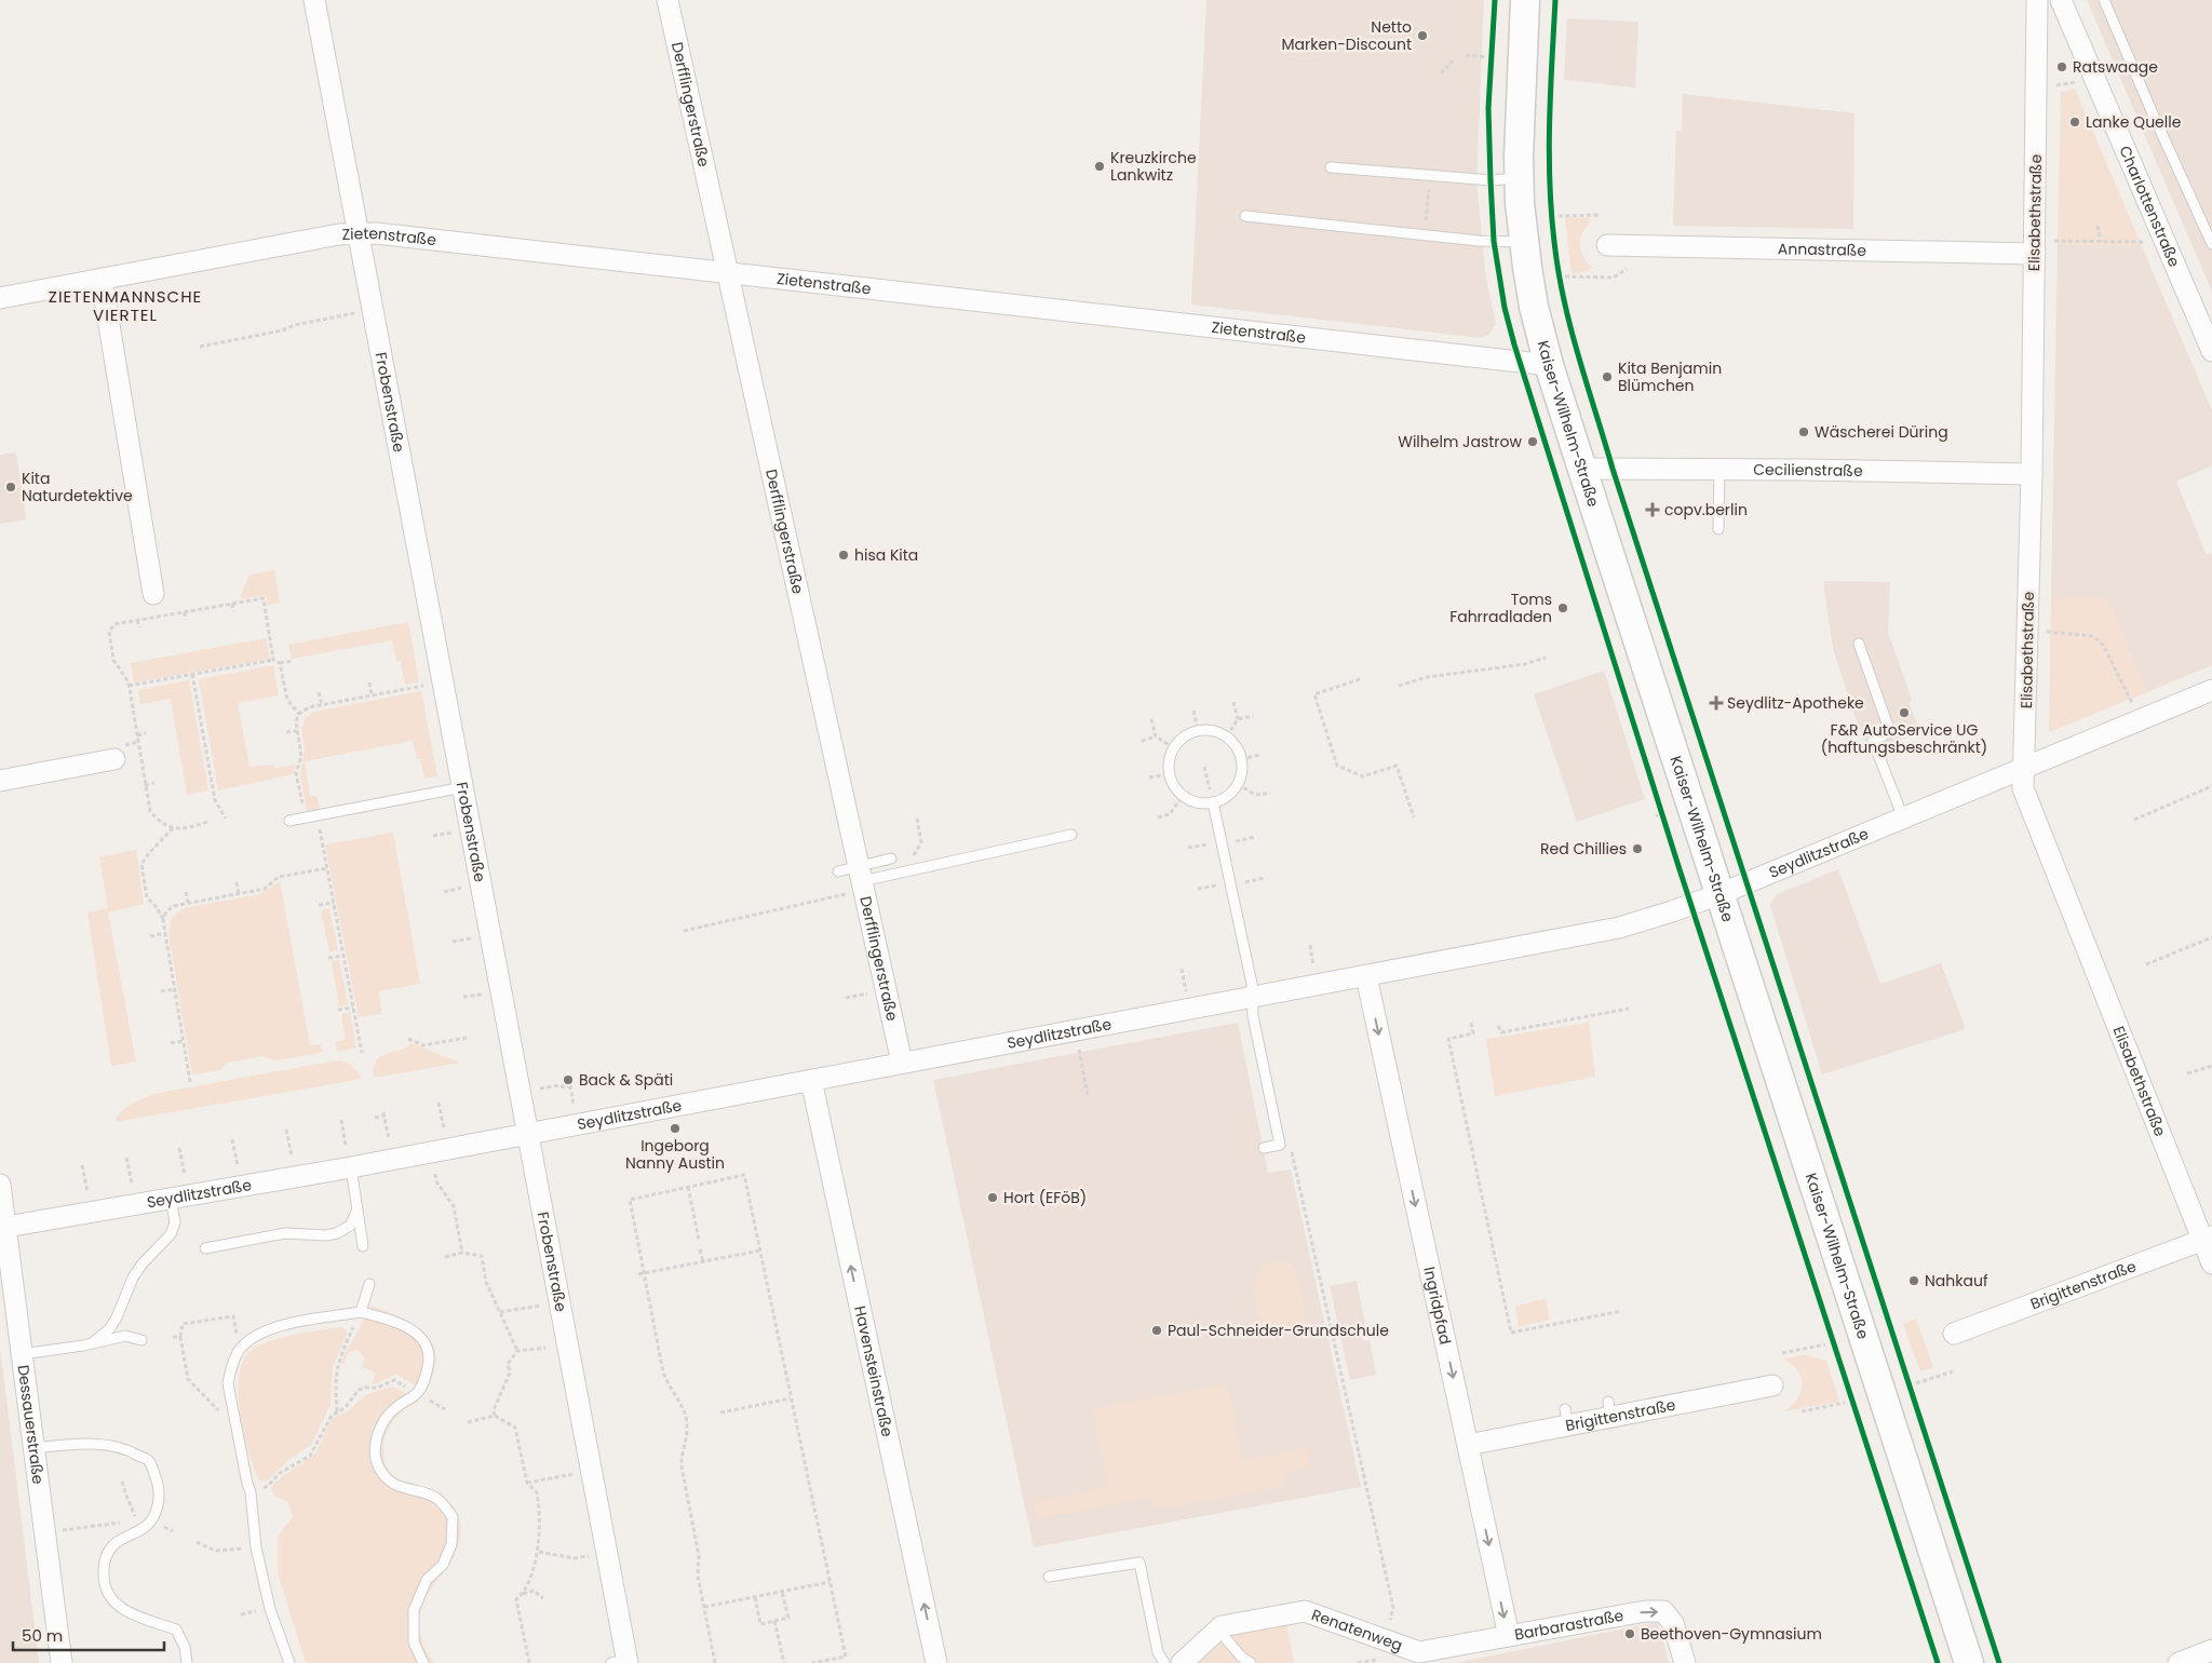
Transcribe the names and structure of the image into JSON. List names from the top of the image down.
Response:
{
  "streets": {
    "main road": ["Kaiser-Wilhelm-Straße"],
    "street": [
      "Derfflingerstraße",
      "Charlottenstraße",
      "Elisabethstraße",
      "Zietenstraße",
      "Annastraße",
      "Frobenstraße",
      "Cecilienstraße",
      "Seydlitzstraße",
      "Brigittenstraße",
      "Ingridpfad",
      "Havensteinstraße",
      "Dessauerstraße",
      "Barbarastraße",
      "Renatenweg"
    ]
  },
  "crossings": [
    ["Derfflingerstraße", "Zietenstraße"],
    ["Derfflingerstraße", "Seydlitzstraße"],
    ["Elisabethstraße", "Annastraße"],
    ["Elisabethstraße", "Cecilienstraße"],
    ["Elisabethstraße", "Seydlitzstraße"],
    ["Elisabethstraße", "Brigittenstraße"],
    ["Zietenstraße", "Frobenstraße"],
    ["Zietenstraße", "Kaiser-Wilhelm-Straße"],
    ["Frobenstraße", "Seydlitzstraße"],
    ["Kaiser-Wilhelm-Straße", "Cecilienstraße"],
    ["Kaiser-Wilhelm-Straße", "Seydlitzstraße"],
    ["Seydlitzstraße", "Ingridpfad"],
    ["Seydlitzstraße", "Havensteinstraße"],
    ["Seydlitzstraße", "Dessauerstraße"],
    ["Brigittenstraße", "Ingridpfad"],
    ["Ingridpfad", "Barbarastraße"],
    ["Barbarastraße", "Renatenweg"]
  ],
  "one_way": ["Ingridpfad", "Havensteinstraße", "Barbarastraße"],
  "districts": ["ZIETENMANNSCHE VIERTEL"],
  "places": {
    "other": [
      "Netto Marken-Discount",
      "Ratswaage",
      "Lanke Quelle",
      "Kreuzkirche Lankwitz",
      "Kita Benjamin Blümchen",
      "Wäscherei Düring",
      "Wilhelm Jastrow",
      "Kita Naturdetektive",
      "hisa Kita",
      "Toms Fahrradladen",
      "F&R AutoService UG (haftungsbeschränkt)",
      "Red Chillies",
      "Back & Späti",
      "Ingeborg Nanny Austin",
      "Hort (EFöB)",
      "Nahkauf",
      "Paul-Schneider-Grundschule",
      "Beethoven-Gymnasium"
    ],
    "health": ["copv.berlin", "Seydlitz-Apotheke"]
  },
  "scale_bar": "50 m"
}
